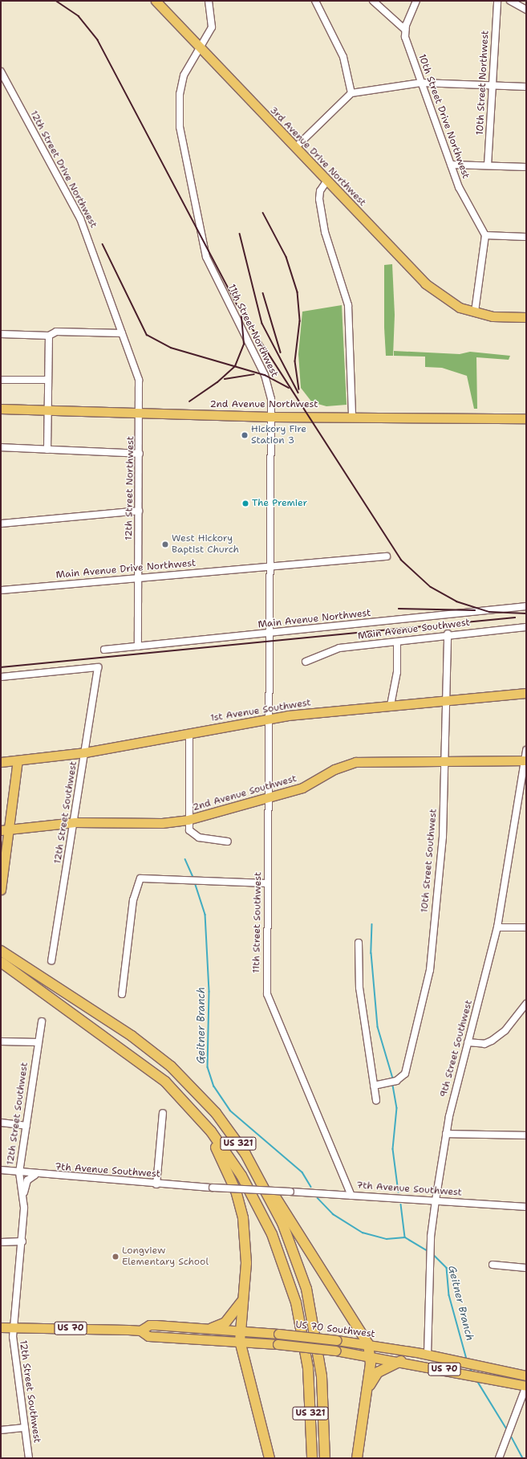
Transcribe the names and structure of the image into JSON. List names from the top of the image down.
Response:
{
  "streets": {
    "highway": ["US 321"],
    "main road": [
      "3rd Avenue Drive Northwest",
      "2nd Avenue Northwest",
      "1st Avenue Southwest",
      "2nd Avenue Southwest",
      "US 70",
      "US 70 Southwest"
    ],
    "street": [
      "10th Street Northwest",
      "10th Street Drive Northwest",
      "12th Street Drive Northwest",
      "11th Street Northwest",
      "12th Street Northwest",
      "Main Avenue Drive Northwest",
      "Main Avenue Northwest",
      "Main Avenue Southwest",
      "12th Street Southwest",
      "10th Street Southwest",
      "11th Street Southwest",
      "9th Street Southwest",
      "7th Avenue Southwest"
    ]
  },
  "crossings": [
    ["3rd Avenue Drive Northwest", "11th Street Northwest"],
    ["12th Street Drive Northwest", "12th Street Northwest"],
    ["11th Street Northwest", "2nd Avenue Northwest"],
    ["11th Street Northwest", "Main Avenue Drive Northwest"],
    ["11th Street Northwest", "Main Avenue Northwest"],
    ["11th Street Northwest", "11th Street Southwest"],
    ["2nd Avenue Northwest", "12th Street Northwest"],
    ["12th Street Northwest", "Main Avenue Drive Northwest"],
    ["12th Street Northwest", "Main Avenue Northwest"],
    ["Main Avenue Northwest", "11th Street Southwest"],
    ["Main Avenue Southwest", "10th Street Southwest"],
    ["1st Avenue Southwest", "12th Street Southwest"],
    ["1st Avenue Southwest", "10th Street Southwest"],
    ["1st Avenue Southwest", "11th Street Southwest"],
    ["2nd Avenue Southwest", "12th Street Southwest"],
    ["2nd Avenue Southwest", "10th Street Southwest"],
    ["2nd Avenue Southwest", "11th Street Southwest"],
    ["2nd Avenue Southwest", "9th Street Southwest"],
    ["12th Street Southwest", "7th Avenue Southwest"],
    ["12th Street Southwest", "US 70 Southwest"],
    ["11th Street Southwest", "7th Avenue Southwest"],
    ["9th Street Southwest", "7th Avenue Southwest"],
    ["9th Street Southwest", "US 70 Southwest"]
  ],
  "water": ["Geitner Branch"],
  "places": [
    "Hickory Fire Station 3",
    "The Premier",
    "West Hickory Baptist Church",
    "Longview Elementary School"
  ]
}
